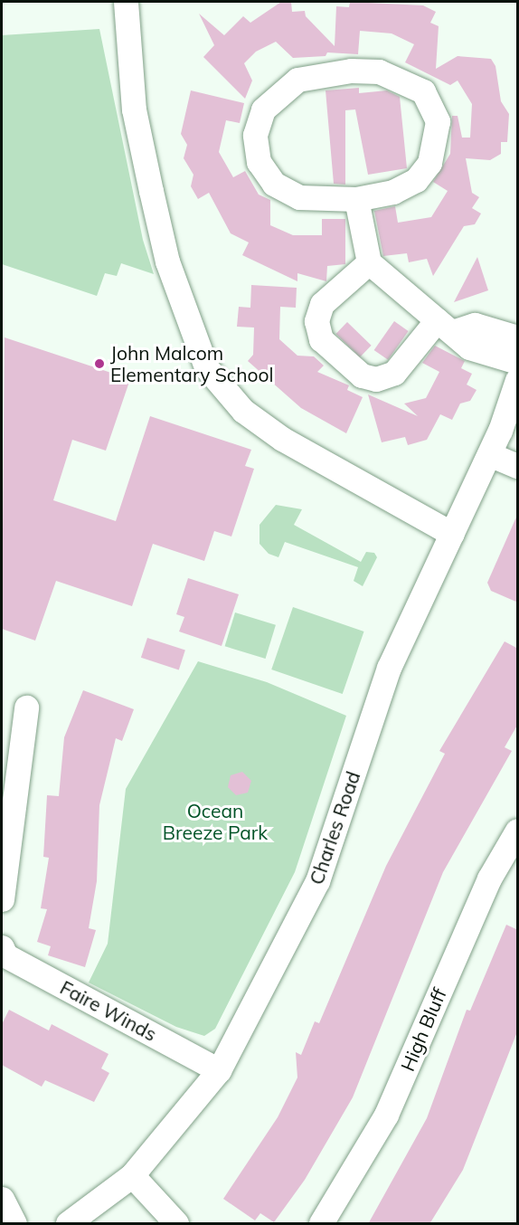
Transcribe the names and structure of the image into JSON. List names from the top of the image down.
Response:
{
  "streets": {
    "street": ["Charles Road", "Faire Winds", "High Bluff"]
  },
  "crossings": [
    ["Charles Road", "Faire Winds"]
  ],
  "parks": ["Ocean Breeze Park"],
  "places": ["John Malcom Elementary School"]
}
